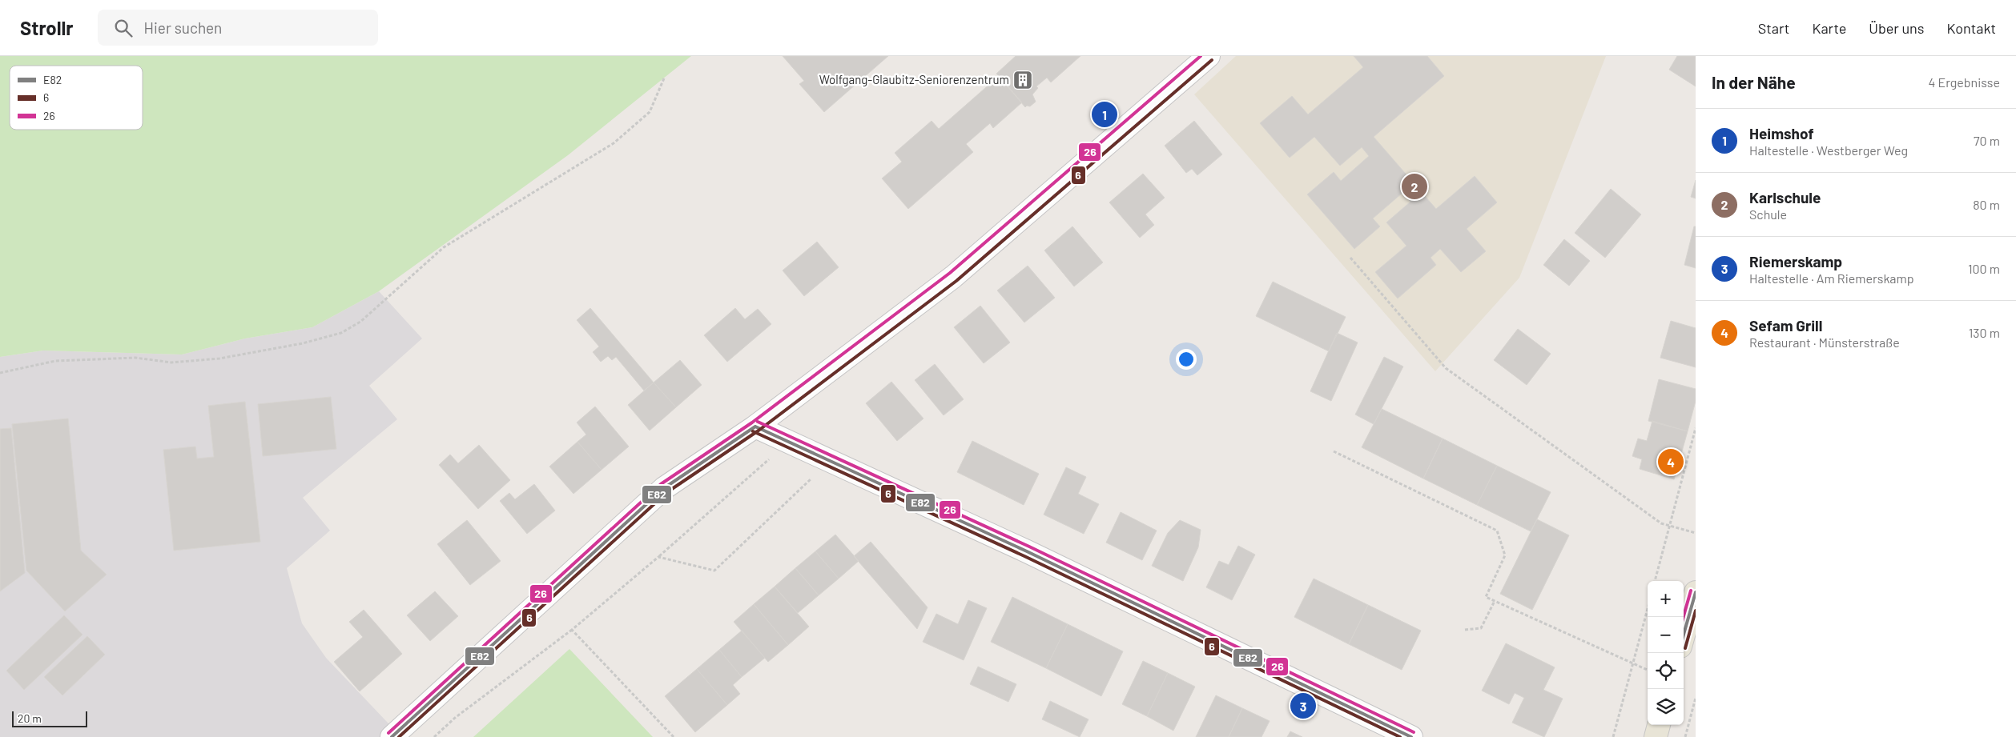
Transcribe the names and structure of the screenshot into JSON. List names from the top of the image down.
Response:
{
  "places": {
    "building": ["Wolfgang-Glaubitz-Seniorenzentrum"]
  },
  "lines": ["transit line 26", "transit line 6", "transit line E82"],
  "legend": ["E82", "6", "26"],
  "scale_bar": "20 m",
  "page": {
    "header": "Strollr",
    "search": "Hier suchen",
    "nav": [
      "Start",
      "Karte",
      "Über uns",
      "Kontakt"
    ],
    "heading": ["In der Nähe", "4 Ergebnisse"],
    "pins": [
      "1",
      "2",
      "4",
      "3"
    ],
    "list": [
      {
        "mark": "1",
        "name": "Heimshof",
        "note": "Haltestelle · Westberger Weg",
        "value": "70 m"
      },
      {
        "mark": "2",
        "name": "Karlschule",
        "note": "Schule",
        "value": "80 m"
      },
      {
        "mark": "3",
        "name": "Riemerskamp",
        "note": "Haltestelle · Am Riemerskamp",
        "value": "100 m"
      },
      {
        "mark": "4",
        "name": "Sefam Grill",
        "note": "Restaurant · Münsterstraße",
        "value": "130 m"
      }
    ],
    "map_buttons": ["+", "−"],
    "scale": "20 m"
  }
}
